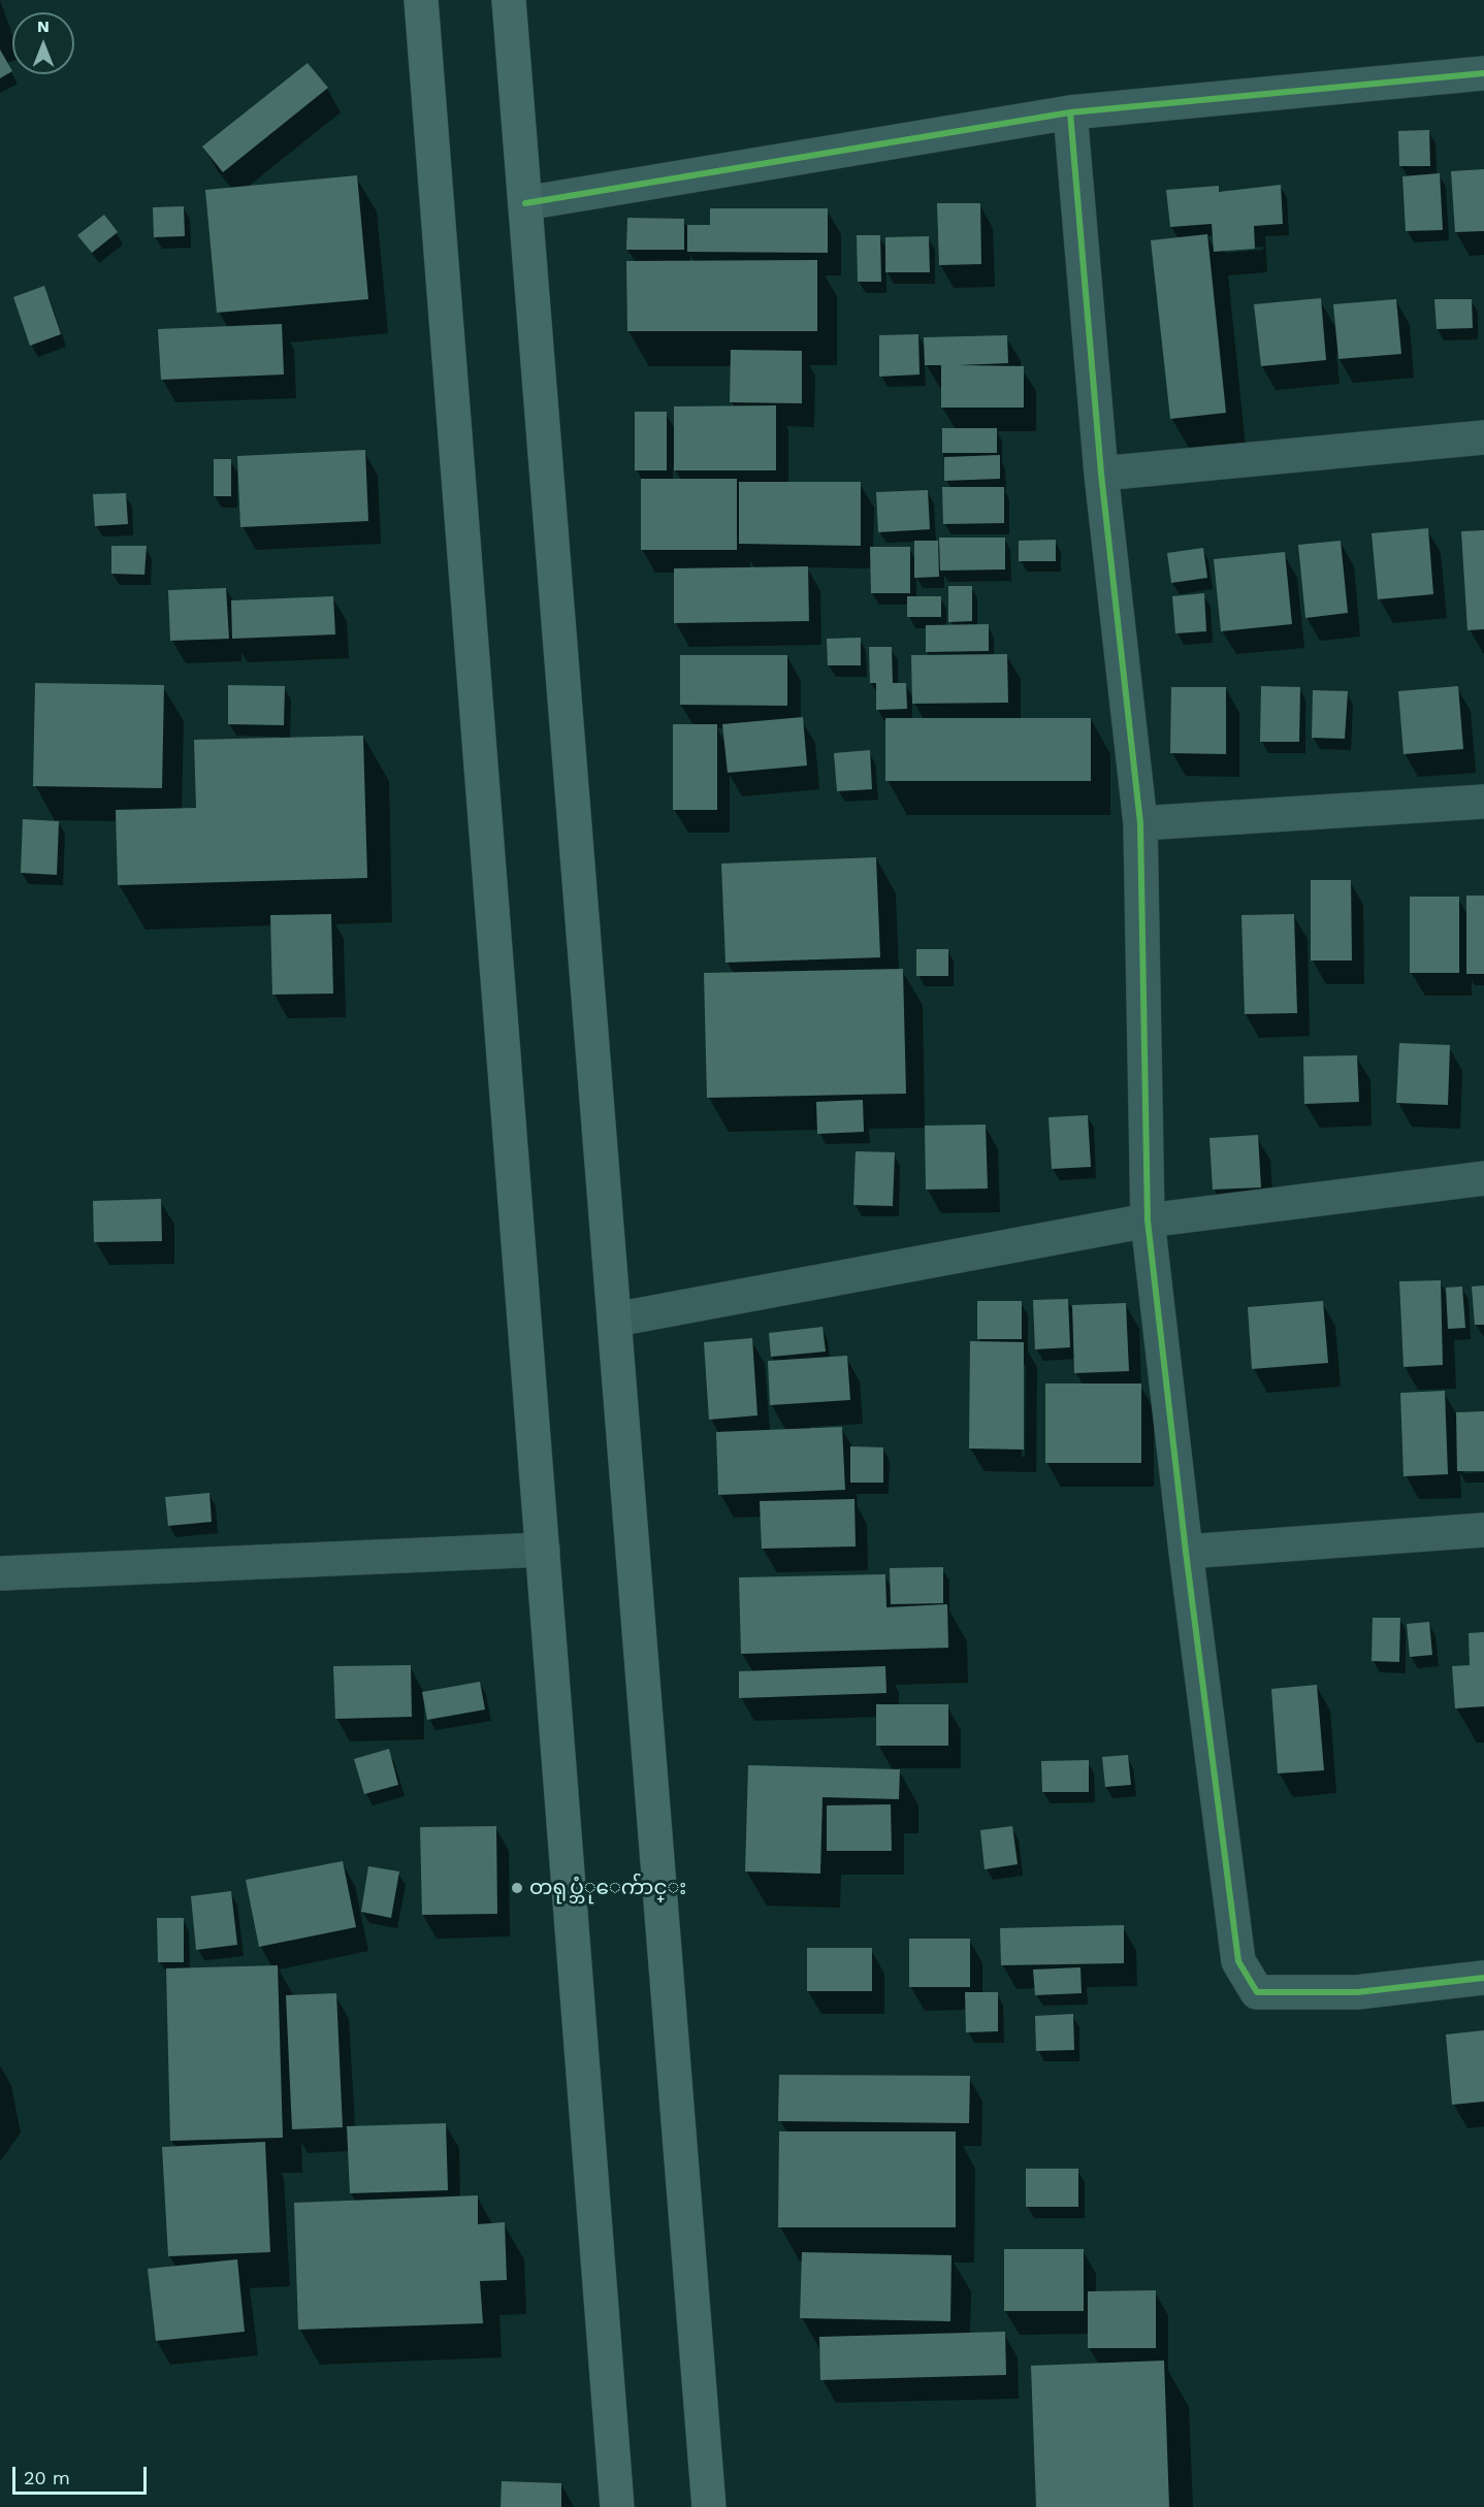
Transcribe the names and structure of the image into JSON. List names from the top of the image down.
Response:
{
  "places": ["တရုပ္ဘံုေက်ာင္း"],
  "scale_bar": "20 m",
  "north": "top"
}
